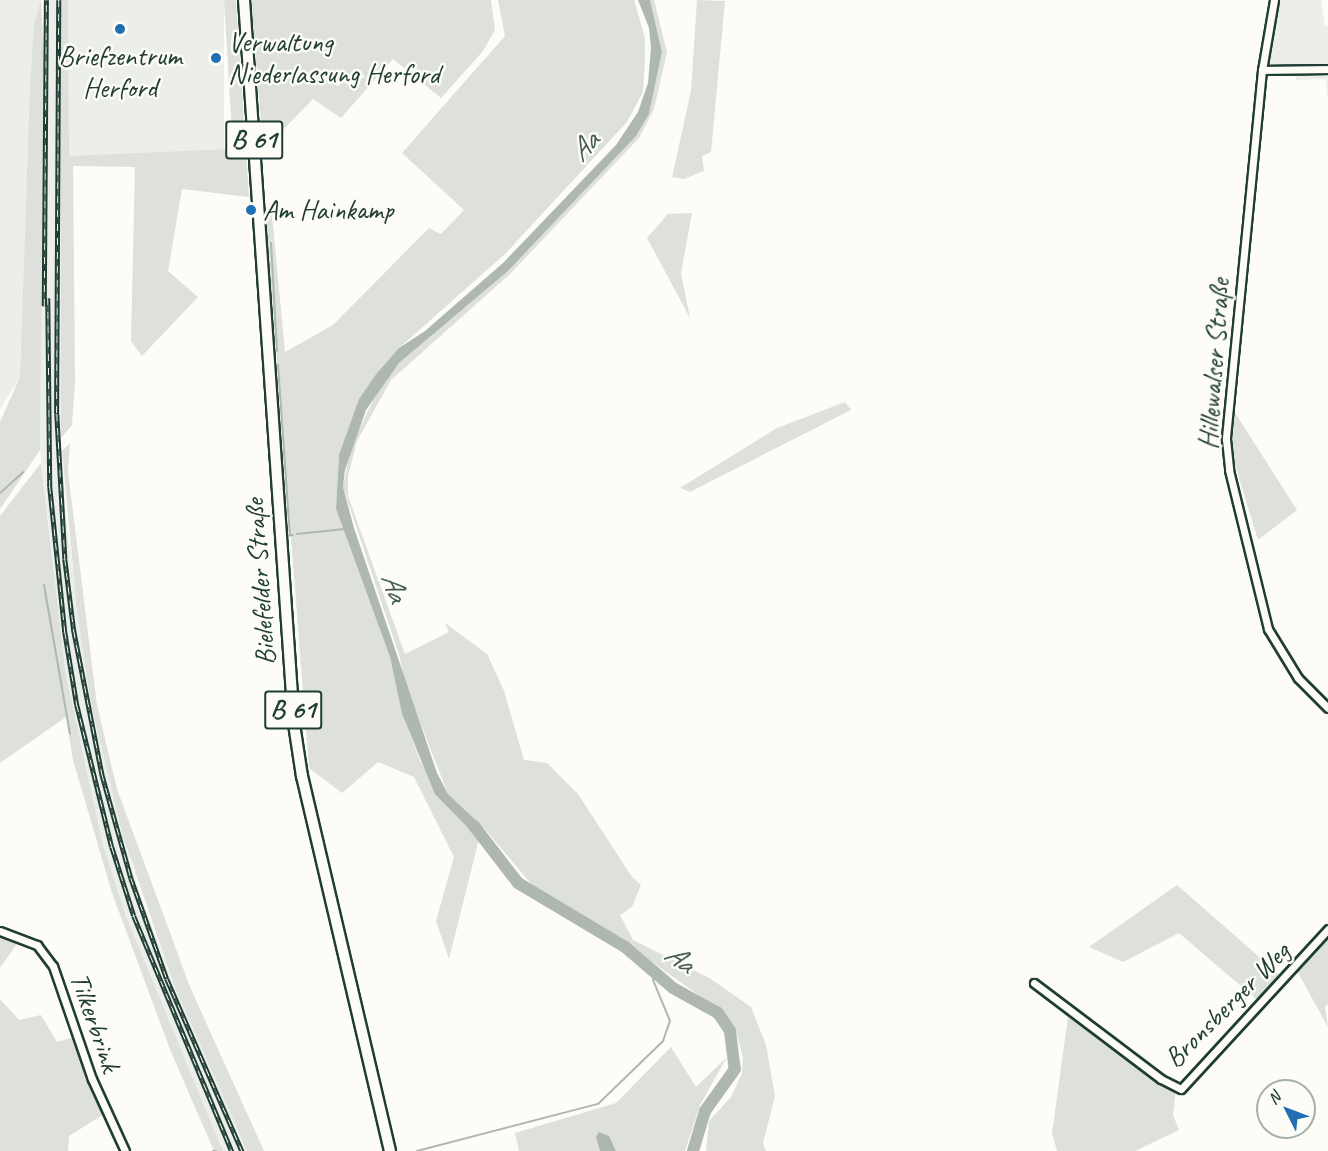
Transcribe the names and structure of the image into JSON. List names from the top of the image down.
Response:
{
  "streets": {
    "main road": ["B 61", "Bielefelder Straße"],
    "street": ["Hillewalser Straße", "Bronsberger Weg", "Tilkerbrink"]
  },
  "water": ["Aa"],
  "places": ["Briefzentrum Herford", "Verwaltung Niederlassung Herford", "Am Hainkamp"],
  "north": "top left"
}
